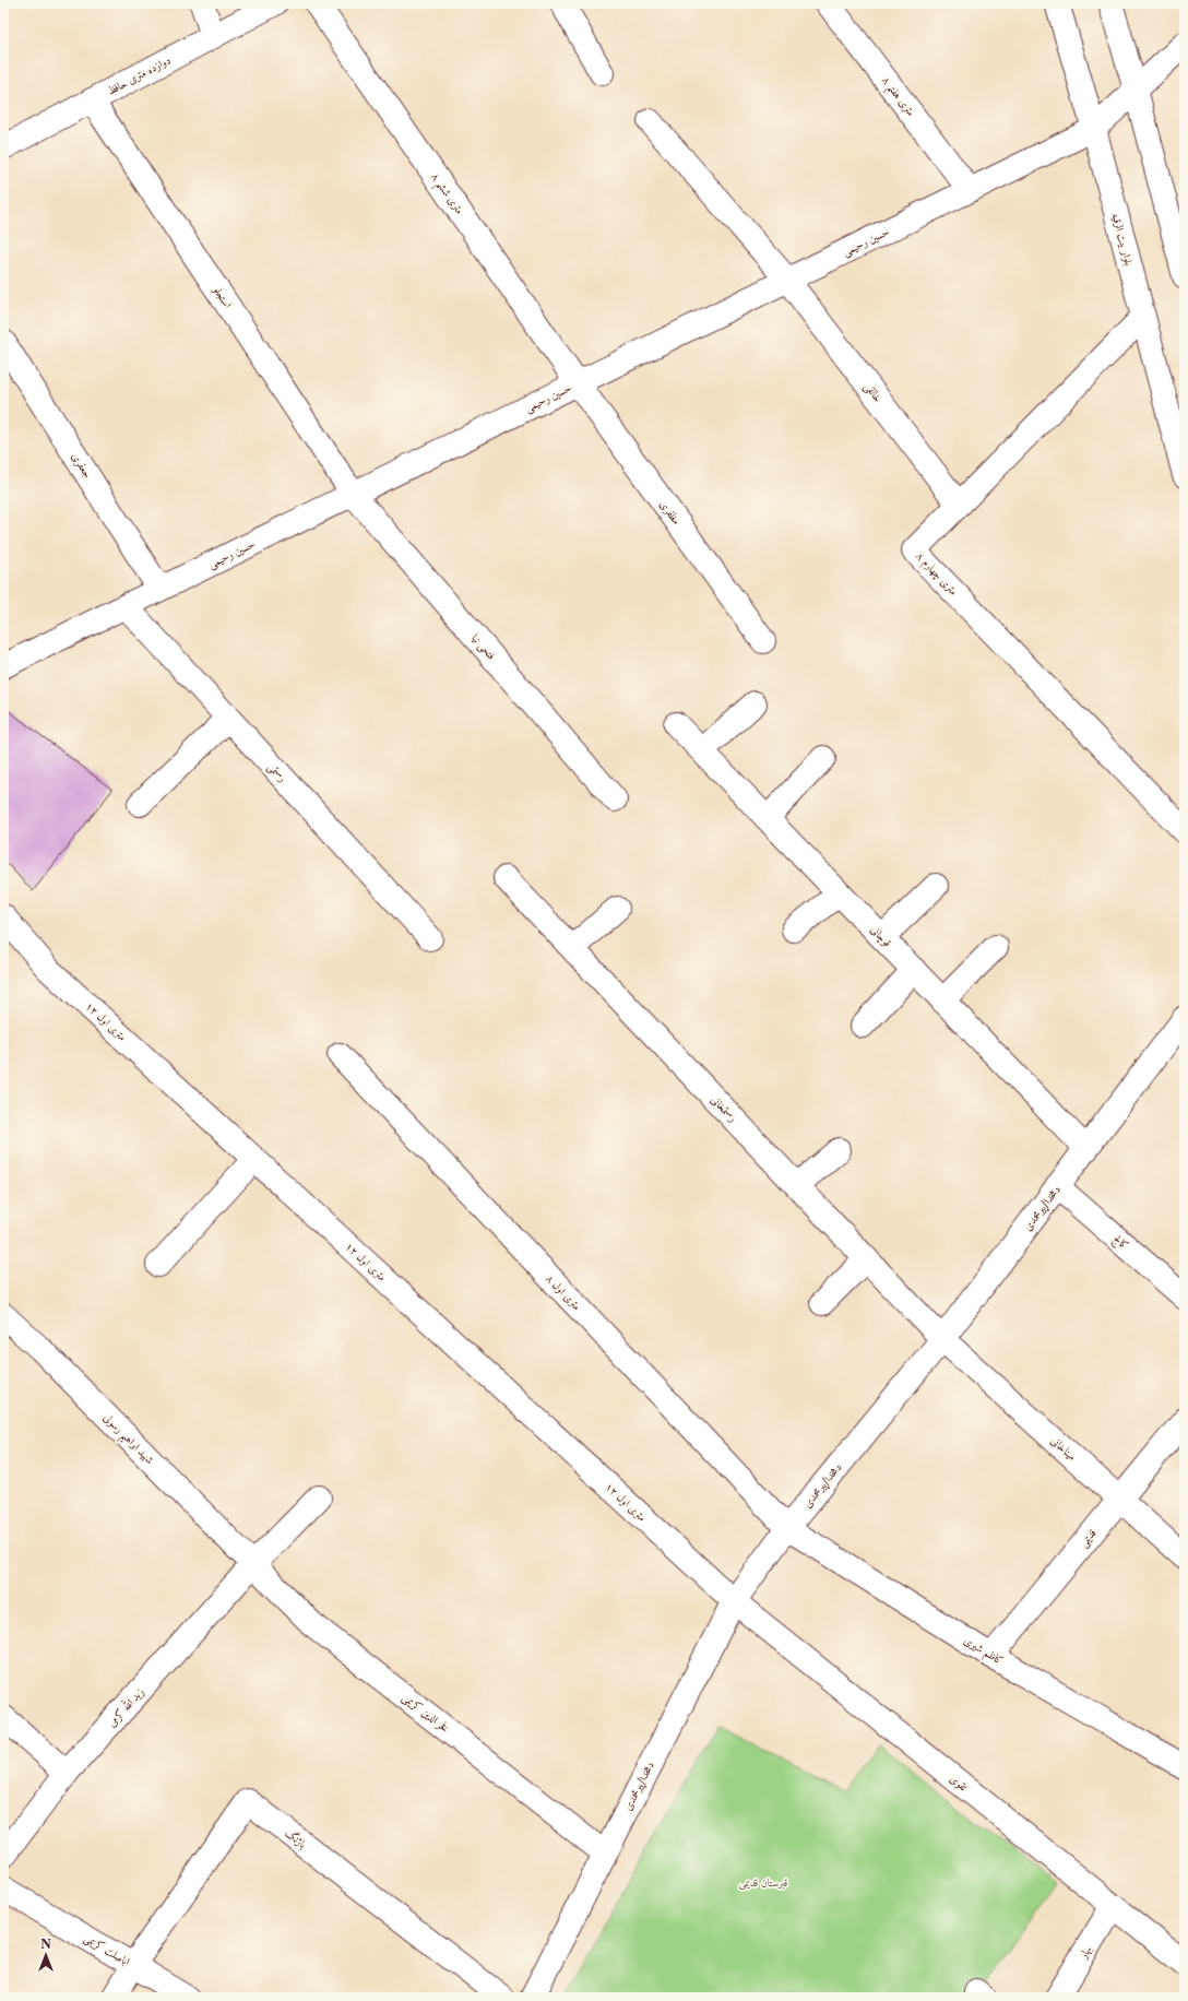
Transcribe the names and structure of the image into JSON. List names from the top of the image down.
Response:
{
  "streets": {
    "street": [
      "دوازده متری حافظ",
      "۸ متری هفتم",
      "۸ متری ششم",
      "بلوار بیت الرقیه",
      "حسین رحیمی",
      "استجلو",
      "خالقی",
      "جعفری",
      "مظفری",
      "۸ متری چهارم",
      "فتحی نیا",
      "رستمی",
      "قوچانی",
      "۱۲ متری اول",
      "رستمخانی",
      "دهخدا/پیرمحمدی",
      "کالج",
      "۸ متری اول",
      "شهید ابراهیم رسولی",
      "میناخانی",
      "قدیمی",
      "کاظم شیری",
      "زید الله کرمی",
      "فخر الدین کریمی",
      "تقوی",
      "باژنگ",
      "اباصلت کریمی",
      "بهار"
    ]
  },
  "crossings": [
    ["دوازده متری حافظ", "استجلو"],
    ["۸ متری هفتم", "حسین رحیمی"],
    ["۸ متری ششم", "حسین رحیمی"],
    ["۸ متری ششم", "مظفری"],
    ["بلوار بیت الرقیه", "حسین رحیمی"],
    ["بلوار بیت الرقیه", "۸ متری چهارم"],
    ["حسین رحیمی", "استجلو"],
    ["حسین رحیمی", "خالقی"],
    ["حسین رحیمی", "جعفری"],
    ["حسین رحیمی", "مظفری"],
    ["حسین رحیمی", "فتحی نیا"],
    ["حسین رحیمی", "رستمی"],
    ["استجلو", "فتحی نیا"],
    ["خالقی", "۸ متری چهارم"],
    ["قوچانی", "دهخدا/پیرمحمدی"],
    ["۱۲ متری اول", "دهخدا/پیرمحمدی"],
    ["۱۲ متری اول", "تقوی"],
    ["رستمخانی", "دهخدا/پیرمحمدی"],
    ["رستمخانی", "میناخانی"],
    ["دهخدا/پیرمحمدی", "کالج"],
    ["دهخدا/پیرمحمدی", "۸ متری اول"],
    ["دهخدا/پیرمحمدی", "میناخانی"],
    ["دهخدا/پیرمحمدی", "کاظم شیری"],
    ["دهخدا/پیرمحمدی", "فخر الدین کریمی"],
    ["دهخدا/پیرمحمدی", "تقوی"],
    ["۸ متری اول", "کاظم شیری"],
    ["شهید ابراهیم رسولی", "زید الله کرمی"],
    ["شهید ابراهیم رسولی", "فخر الدین کریمی"],
    ["میناخانی", "قدیمی"],
    ["قدیمی", "کاظم شیری"],
    ["زید الله کرمی", "فخر الدین کریمی"],
    ["تقوی", "بهار"],
    ["باژنگ", "اباصلت کریمی"]
  ],
  "parks": ["قبرستان قدیمى"],
  "north": "top"
}
